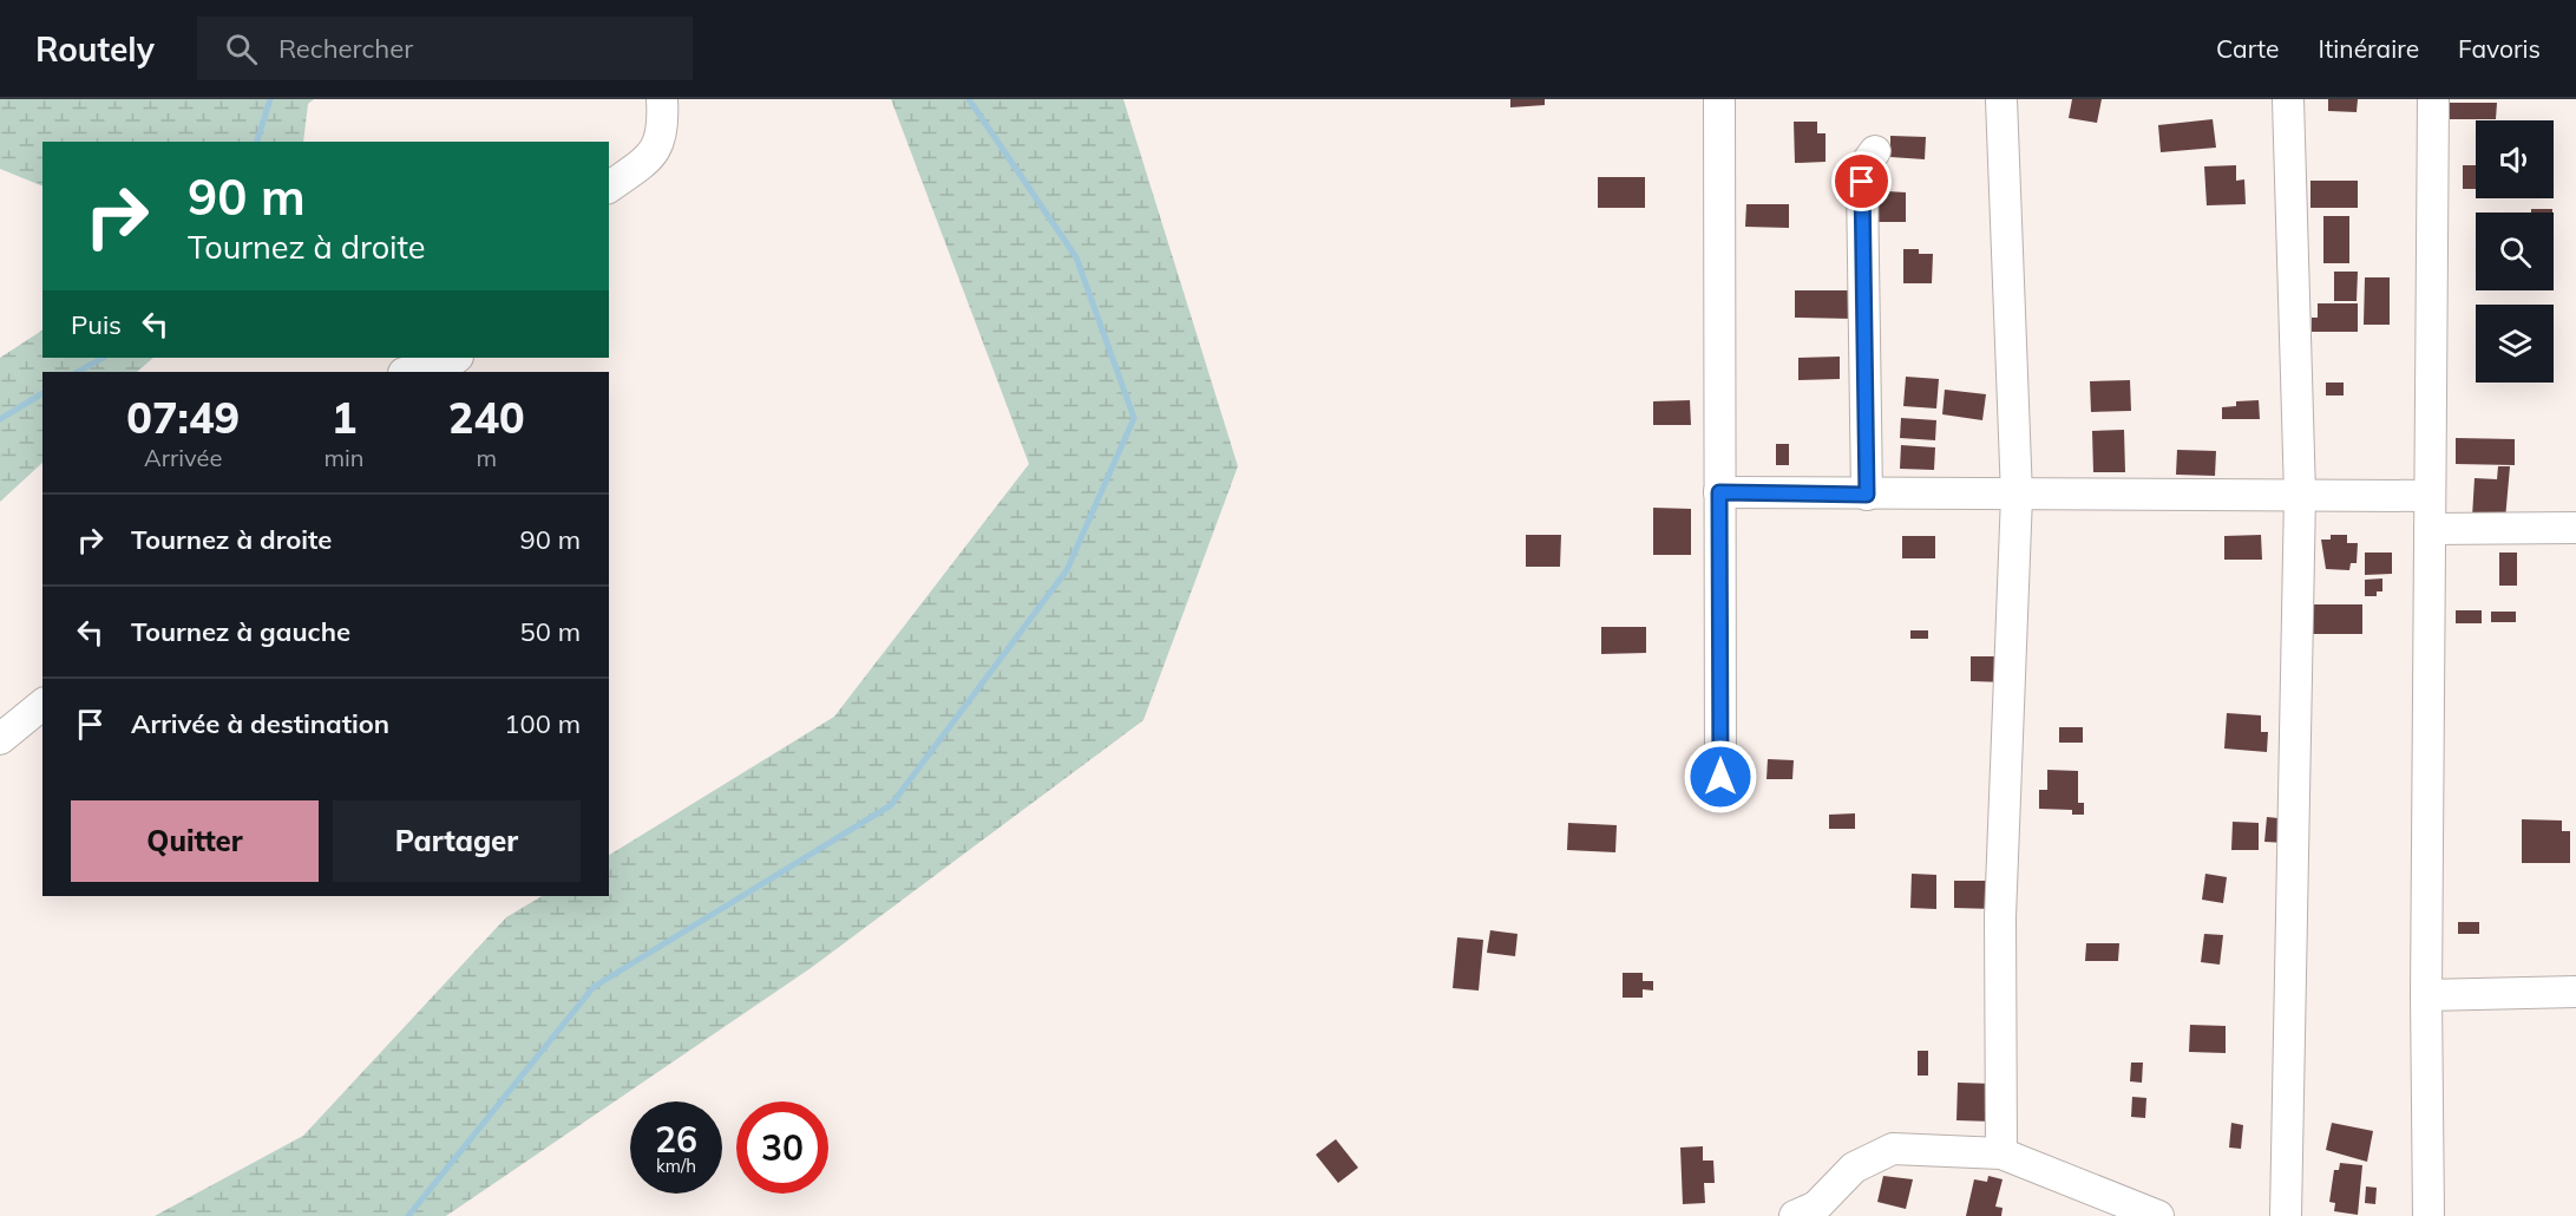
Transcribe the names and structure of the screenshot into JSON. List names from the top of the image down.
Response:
{
  "page": {
    "header": "Routely",
    "search": "Rechercher",
    "nav": ["Carte", "Itinéraire", "Favoris"],
    "turn": ["90 m", "Tournez à droite"],
    "then": "Puis",
    "eta": [
      "07:49",
      "Arrivée",
      "1",
      "min",
      "240",
      "m"
    ],
    "list": [
      {
        "name": "Tournez à droite",
        "value": "90 m"
      },
      {
        "name": "Tournez à gauche",
        "value": "50 m"
      },
      {
        "name": "Arrivée à destination",
        "value": "100 m"
      }
    ],
    "buttons": ["Quitter", "Partager"],
    "speed": "26 km/h",
    "limit": "30"
  }
}
